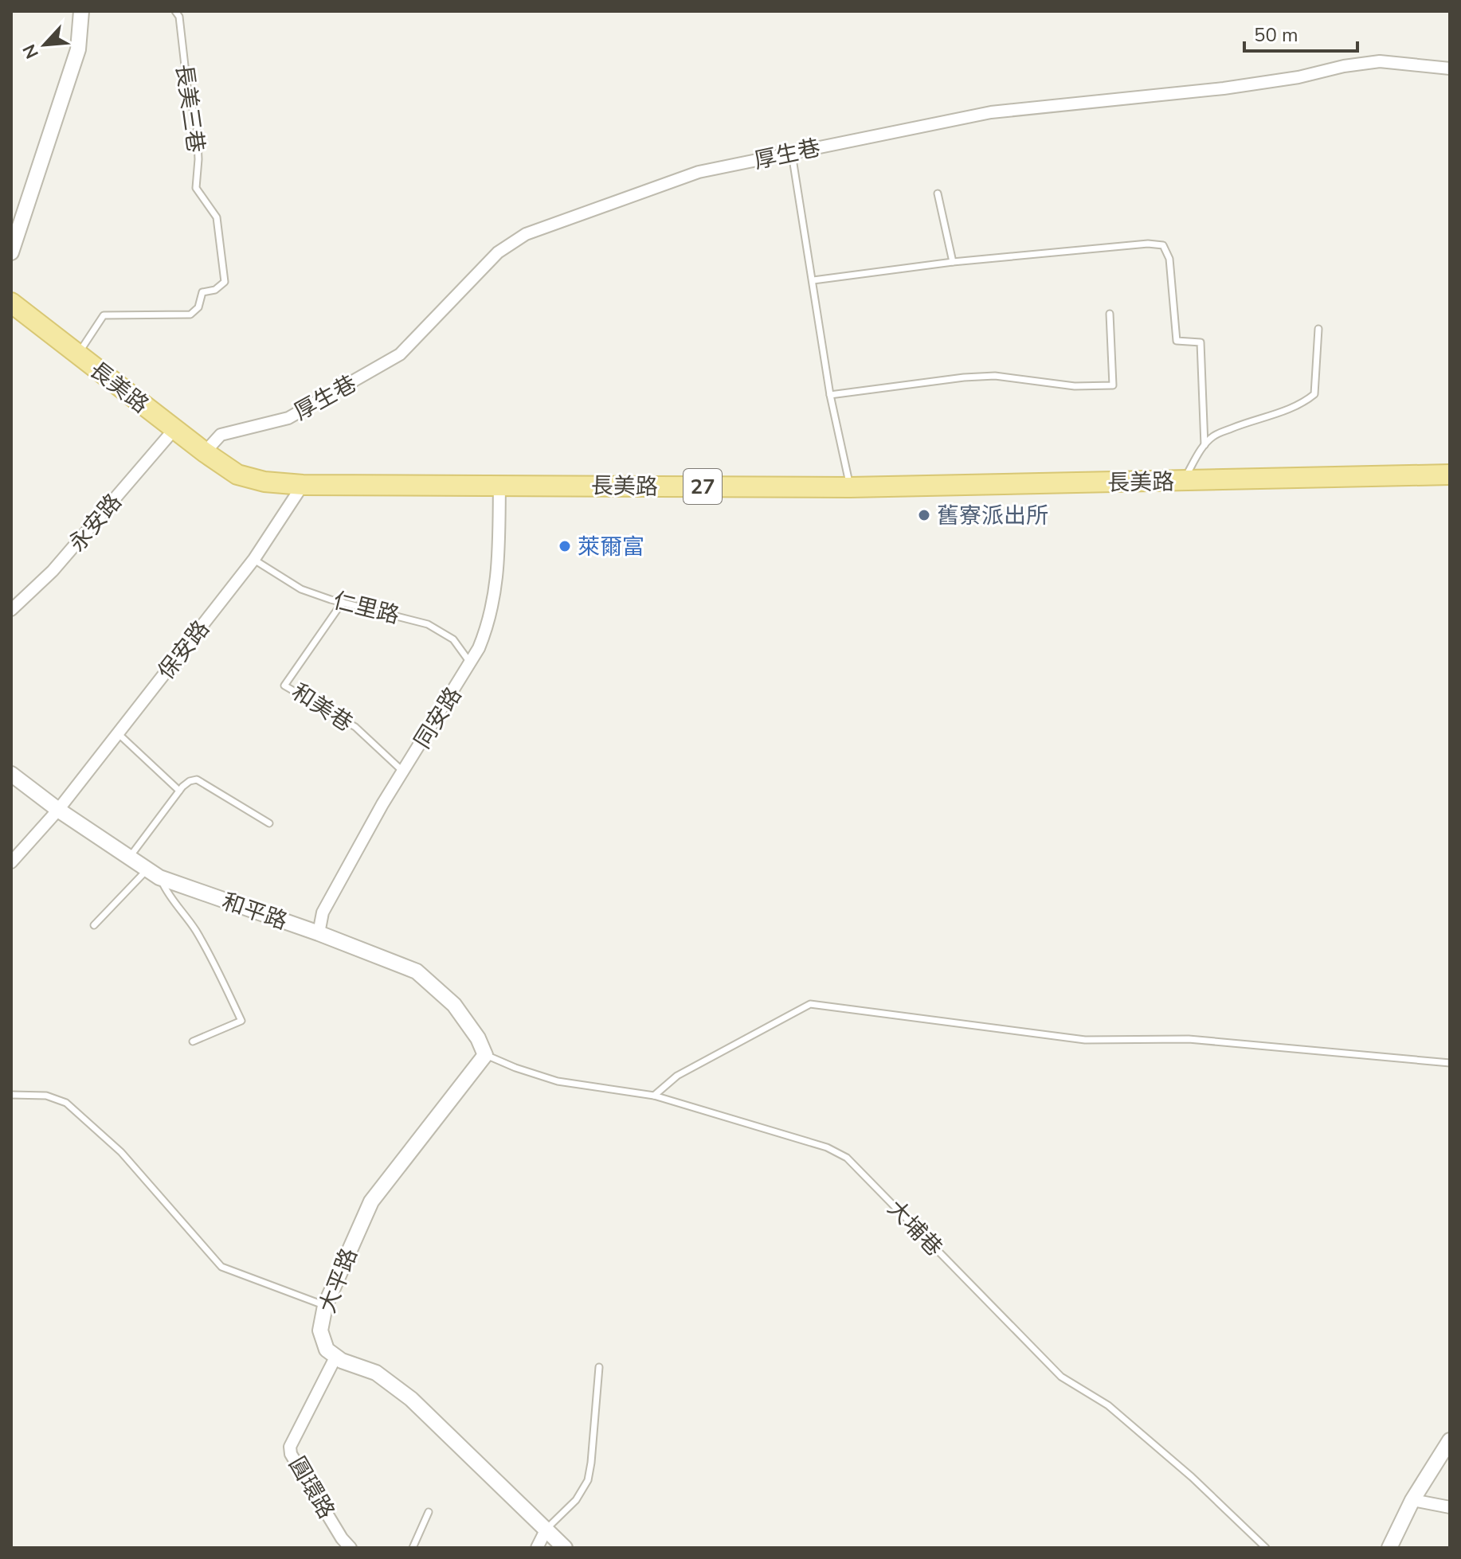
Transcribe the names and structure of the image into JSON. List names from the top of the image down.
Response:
{
  "streets": {
    "main road": ["長美路", "27"],
    "street": [
      "厚生巷",
      "永安路",
      "保安路",
      "同安路",
      "和平路",
      "大平路",
      "圓環路"
    ],
    "lane": [
      "長美三巷",
      "仁里路",
      "和美巷",
      "大埔巷"
    ]
  },
  "crossings": [
    ["長美三巷", "長美路"],
    ["厚生巷", "長美路"],
    ["長美路", "永安路"],
    ["長美路", "保安路"],
    ["長美路", "同安路"],
    ["仁里路", "保安路"],
    ["仁里路", "和美巷"],
    ["仁里路", "同安路"],
    ["保安路", "和平路"],
    ["和美巷", "同安路"],
    ["同安路", "和平路"],
    ["和平路", "大埔巷"],
    ["和平路", "大平路"],
    ["大埔巷", "大平路"],
    ["大平路", "圓環路"]
  ],
  "places": ["舊寮派出所", "萊爾富"],
  "scale_bar": "50 m",
  "north": "bottom left"
}
